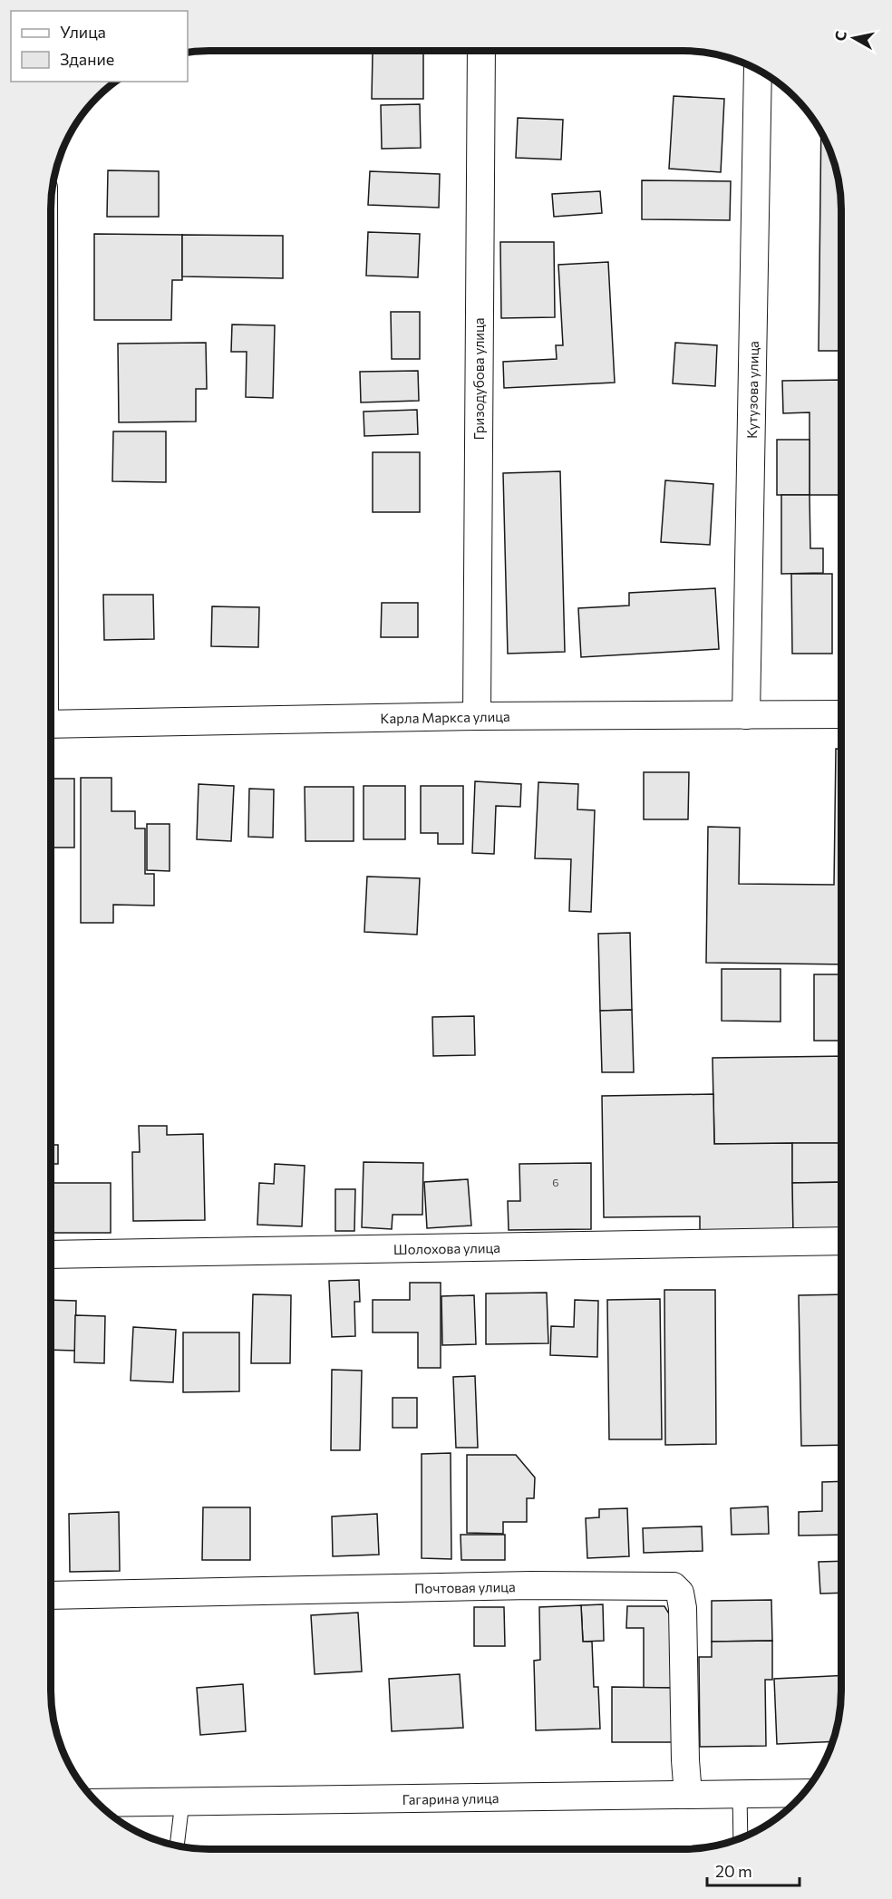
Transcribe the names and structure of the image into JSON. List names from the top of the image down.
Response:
{
  "streets": {
    "street": [
      "Гризодубова улица",
      "Кутузова улица",
      "Карла Маркса улица",
      "Шолохова улица",
      "Почтовая улица",
      "Гагарина улица"
    ]
  },
  "crossings": [
    ["Гризодубова улица", "Карла Маркса улица"],
    ["Кутузова улица", "Карла Маркса улица"],
    ["Почтовая улица", "Гагарина улица"]
  ],
  "house_numbers": ["6"],
  "legend": ["Улица", "Здание"],
  "scale_bar": "20 m",
  "north": "left"
}
